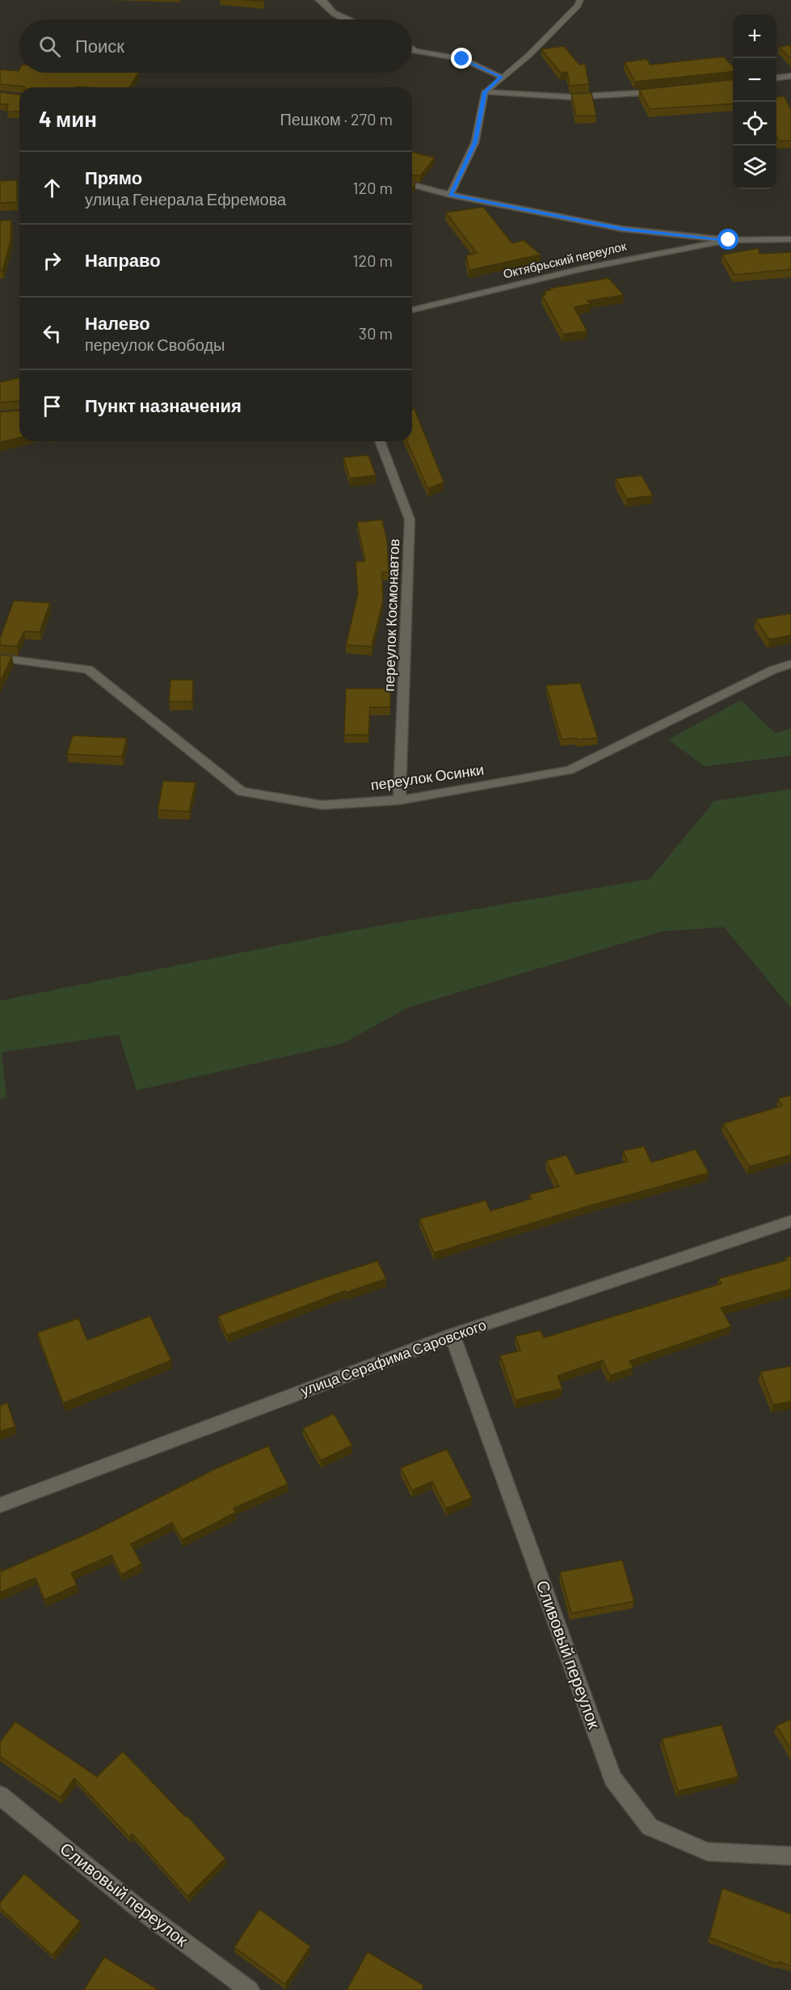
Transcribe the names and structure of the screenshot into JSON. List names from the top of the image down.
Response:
{
  "streets": {
    "street": [
      "Октябрьский переулок",
      "переулок Космонавтов",
      "переулок Осинки",
      "улица Серафима Саровского",
      "Сливовый переулок"
    ]
  },
  "crossings": [
    ["переулок Космонавтов", "переулок Осинки"],
    ["улица Серафима Саровского", "Сливовый переулок"]
  ],
  "page": {
    "map_buttons": ["+", "−"],
    "search": "Поиск",
    "heading": ["4 мин", "Пешком · 270 m"],
    "list": [
      ["Прямо", "улица Генерала Ефремова", "120 m"],
      ["Направо", "120 m"],
      ["Налево", "переулок Свободы", "30 m"],
      "Пункт назначения"
    ]
  }
}
